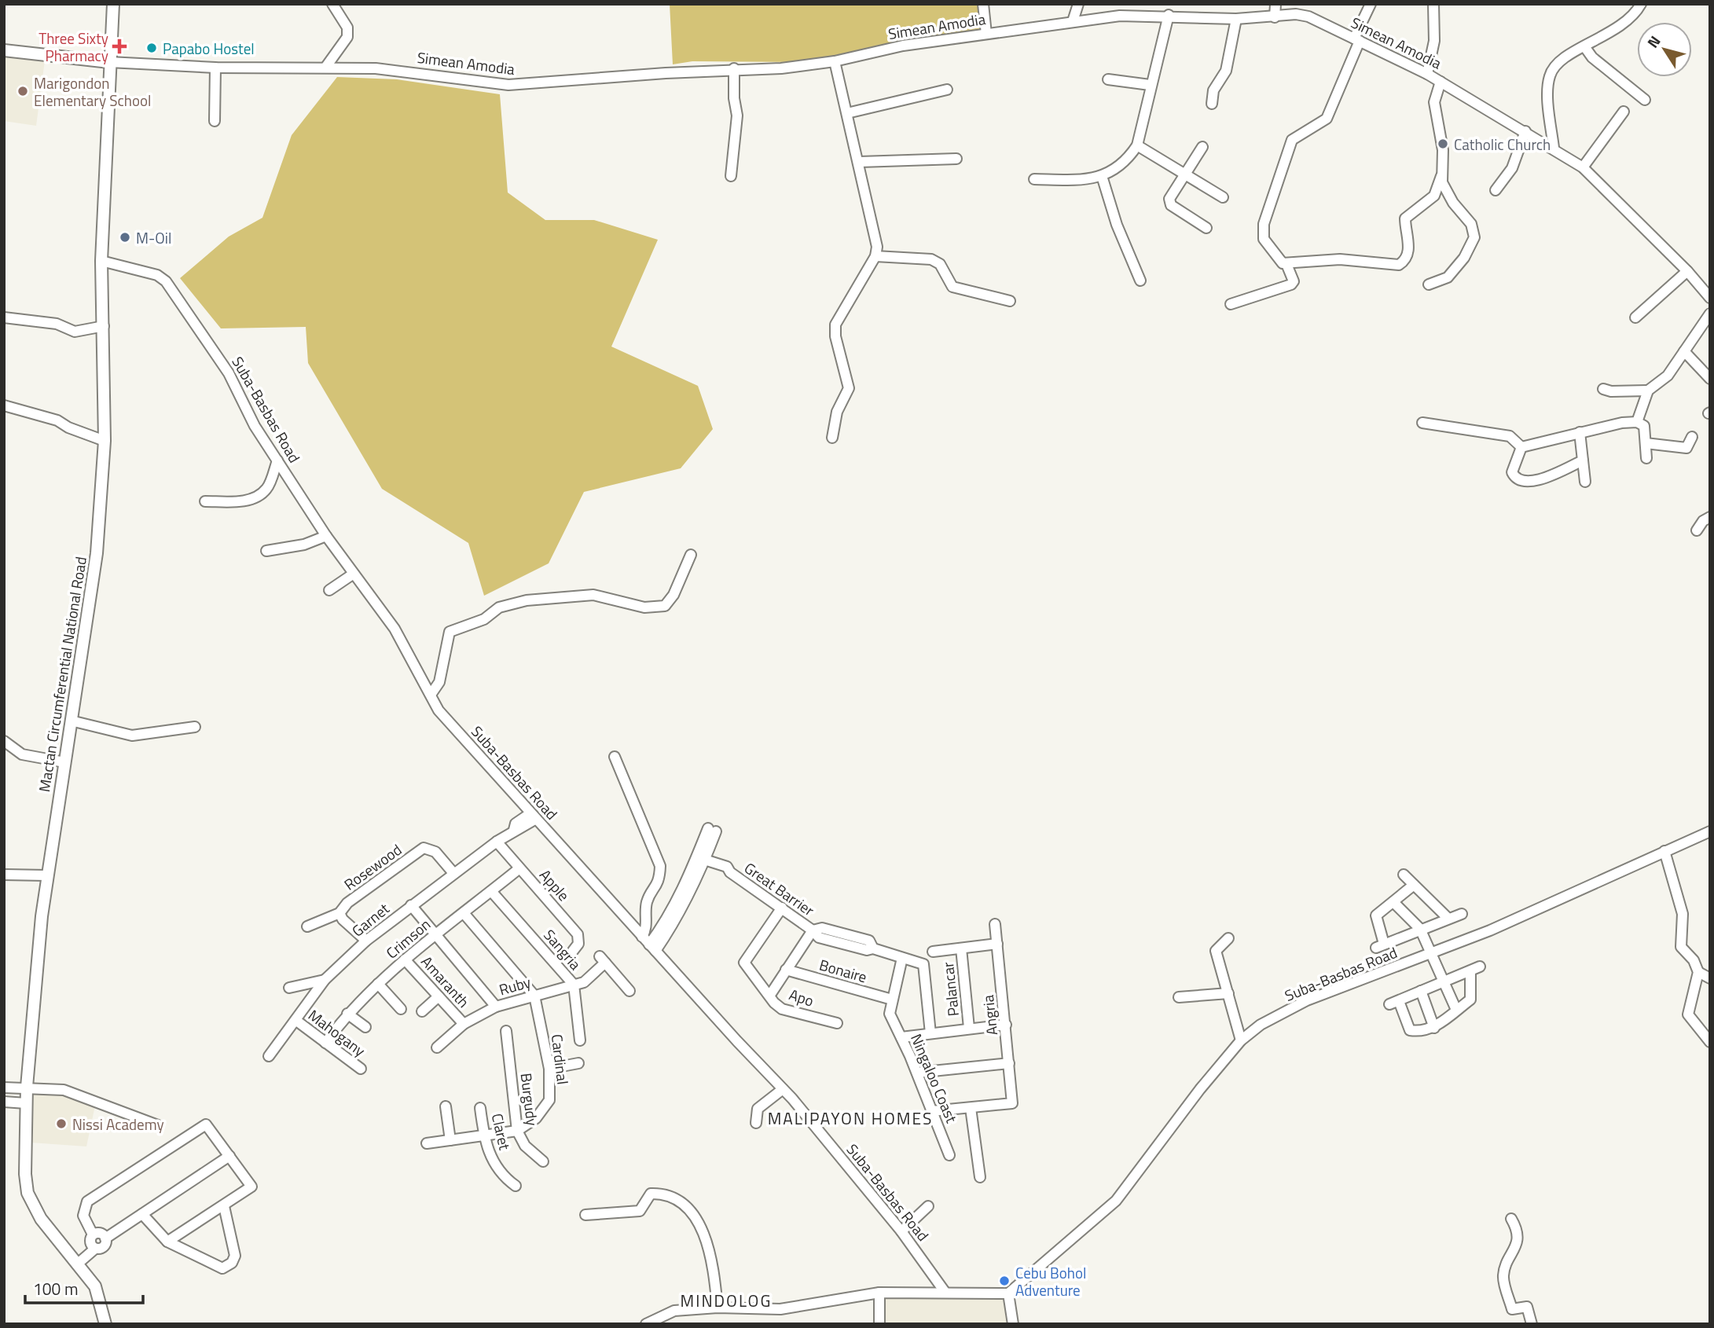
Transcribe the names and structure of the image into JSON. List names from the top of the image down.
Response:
{
  "streets": {
    "main road": ["Mactan Circumferential National Road"],
    "street": [
      "Simean Amodia",
      "Suba-Basbas Road",
      "Rosewood",
      "Apple",
      "Great Barrier",
      "Garnet",
      "Crimson",
      "Sangria",
      "Bonaire",
      "Amaranth",
      "Ruby",
      "Palancar",
      "Apo",
      "Angria",
      "Mahogany",
      "Cardinal",
      "Ningaloo Coast",
      "Burgudy",
      "Claret"
    ]
  },
  "crossings": [
    ["Simean Amodia", "Mactan Circumferential National Road"],
    ["Suba-Basbas Road", "Mactan Circumferential National Road"],
    ["Suba-Basbas Road", "Garnet"],
    ["Rosewood", "Garnet"],
    ["Apple", "Garnet"],
    ["Apple", "Crimson"],
    ["Great Barrier", "Apo"],
    ["Garnet", "Mahogany"],
    ["Crimson", "Sangria"],
    ["Crimson", "Amaranth"],
    ["Crimson", "Mahogany"],
    ["Crimson", "Cardinal"],
    ["Sangria", "Ruby"],
    ["Bonaire", "Ningaloo Coast"],
    ["Amaranth", "Ruby"],
    ["Ruby", "Cardinal"],
    ["Cardinal", "Burgudy"],
    ["Cardinal", "Claret"]
  ],
  "districts": ["MALIPAYON HOMES", "MINDOLOG"],
  "places": {
    "health": ["Three Sixty Pharmacy"],
    "other": [
      "Papabo Hostel",
      "Marigondon Elementary School",
      "Catholic Church",
      "M-Oil",
      "Nissi Academy",
      "Cebu Bohol Adventure"
    ]
  },
  "scale_bar": "100 m",
  "north": "top left"
}
